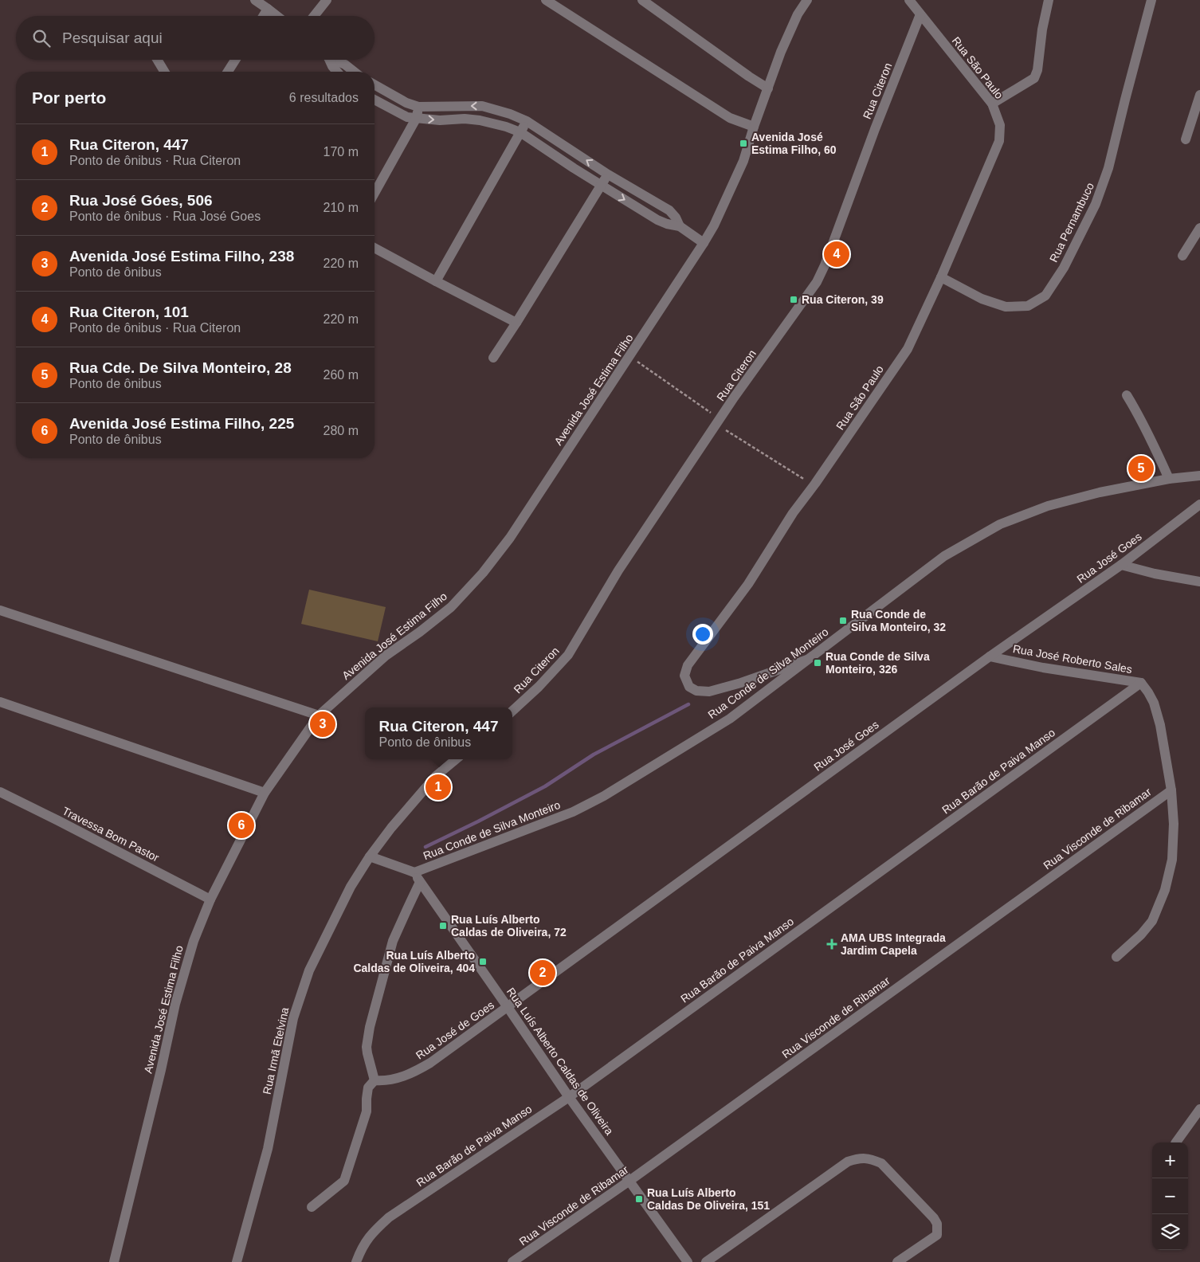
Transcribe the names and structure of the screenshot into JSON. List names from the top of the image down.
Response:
{
  "streets": {
    "street": [
      "Rua São Paulo",
      "Rua Citeron",
      "Rua Pernambuco",
      "Avenida José Estima Filho",
      "Rua José Goes",
      "Rua José Roberto Sales",
      "Rua Conde de Silva Monteiro",
      "Rua Barão de Paiva Manso",
      "Rua Visconde de Ribamar",
      "Travessa Bom Pastor",
      "Rua José de Goes",
      "Rua Irmã Etelvina",
      "Rua Luís Alberto Caldas de Oliveira"
    ]
  },
  "crossings": [
    ["Rua São Paulo", "Rua Citeron"],
    ["Rua São Paulo", "Rua Pernambuco"],
    ["Rua São Paulo", "Rua Conde de Silva Monteiro"],
    ["Avenida José Estima Filho", "Travessa Bom Pastor"],
    ["Rua José Goes", "Rua José Roberto Sales"],
    ["Rua José Goes", "Rua José de Goes"],
    ["Rua José Goes", "Rua Luís Alberto Caldas de Oliveira"],
    ["Rua José Roberto Sales", "Rua Barão de Paiva Manso"],
    ["Rua José Roberto Sales", "Rua Visconde de Ribamar"],
    ["Rua Conde de Silva Monteiro", "Rua Luís Alberto Caldas de Oliveira"],
    ["Rua Barão de Paiva Manso", "Rua Luís Alberto Caldas de Oliveira"],
    ["Rua Visconde de Ribamar", "Rua Luís Alberto Caldas de Oliveira"],
    ["Rua José de Goes", "Rua Luís Alberto Caldas de Oliveira"]
  ],
  "places": {
    "transit": [
      "Avenida José Estima Filho, 60",
      "Rua Citeron, 39",
      "Rua Conde de Silva Monteiro, 32",
      "Rua Conde de Silva Monteiro, 326",
      "Rua Luís Alberto Caldas de Oliveira, 72",
      "Rua Luís Alberto Caldas de Oliveira, 404",
      "Rua Luís Alberto Caldas De Oliveira, 151"
    ],
    "health": ["AMA UBS Integrada Jardim Capela"]
  },
  "page": {
    "search": "Pesquisar aqui",
    "heading": ["Por perto", "6 resultados"],
    "list": [
      {
        "mark": "1",
        "name": "Rua Citeron, 447",
        "note": "Ponto de ônibus · Rua Citeron",
        "value": "170 m"
      },
      {
        "mark": "2",
        "name": "Rua José Góes, 506",
        "note": "Ponto de ônibus · Rua José Goes",
        "value": "210 m"
      },
      {
        "mark": "3",
        "name": "Avenida José Estima Filho, 238",
        "note": "Ponto de ônibus",
        "value": "220 m"
      },
      {
        "mark": "4",
        "name": "Rua Citeron, 101",
        "note": "Ponto de ônibus · Rua Citeron",
        "value": "220 m"
      },
      {
        "mark": "5",
        "name": "Rua Cde. De Silva Monteiro, 28",
        "note": "Ponto de ônibus",
        "value": "260 m"
      },
      {
        "mark": "6",
        "name": "Avenida José Estima Filho, 225",
        "note": "Ponto de ônibus",
        "value": "280 m"
      }
    ],
    "pins": [
      "4",
      "5",
      "3",
      "1",
      "6",
      "2"
    ],
    "popup": ["Rua Citeron, 447", "Ponto de ônibus"],
    "map_buttons": ["+", "−"]
  }
}
